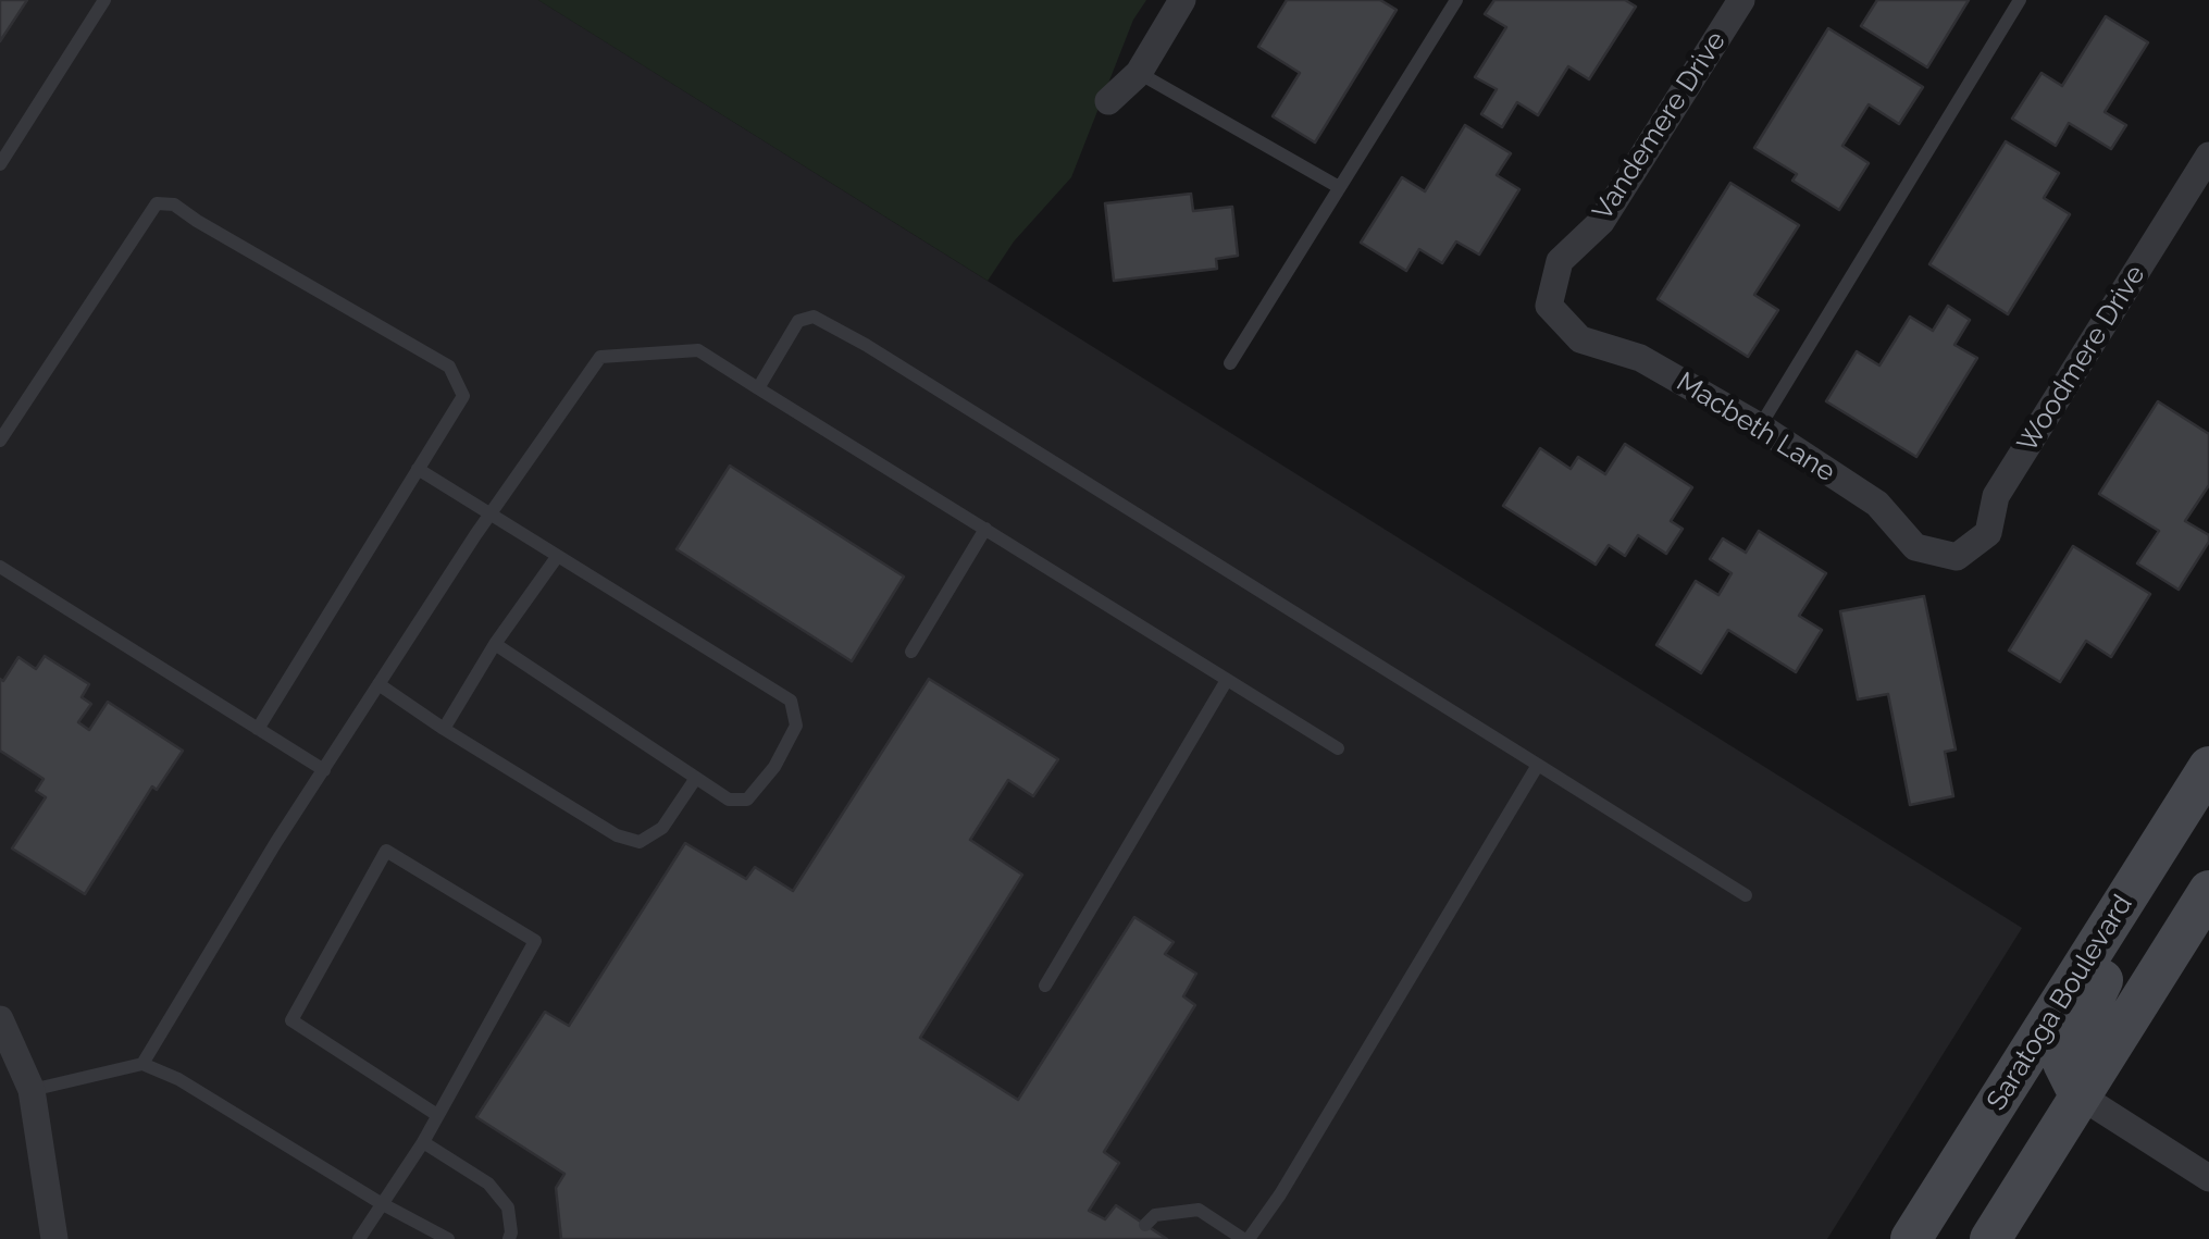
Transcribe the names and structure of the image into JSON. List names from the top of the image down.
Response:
{
  "streets": {
    "main road": ["Saratoga Boulevard"],
    "street": ["Vandemere Drive", "Woodmere Drive", "Macbeth Lane"]
  },
  "crossings": [
    ["Vandemere Drive", "Macbeth Lane"],
    ["Woodmere Drive", "Macbeth Lane"]
  ]
}
